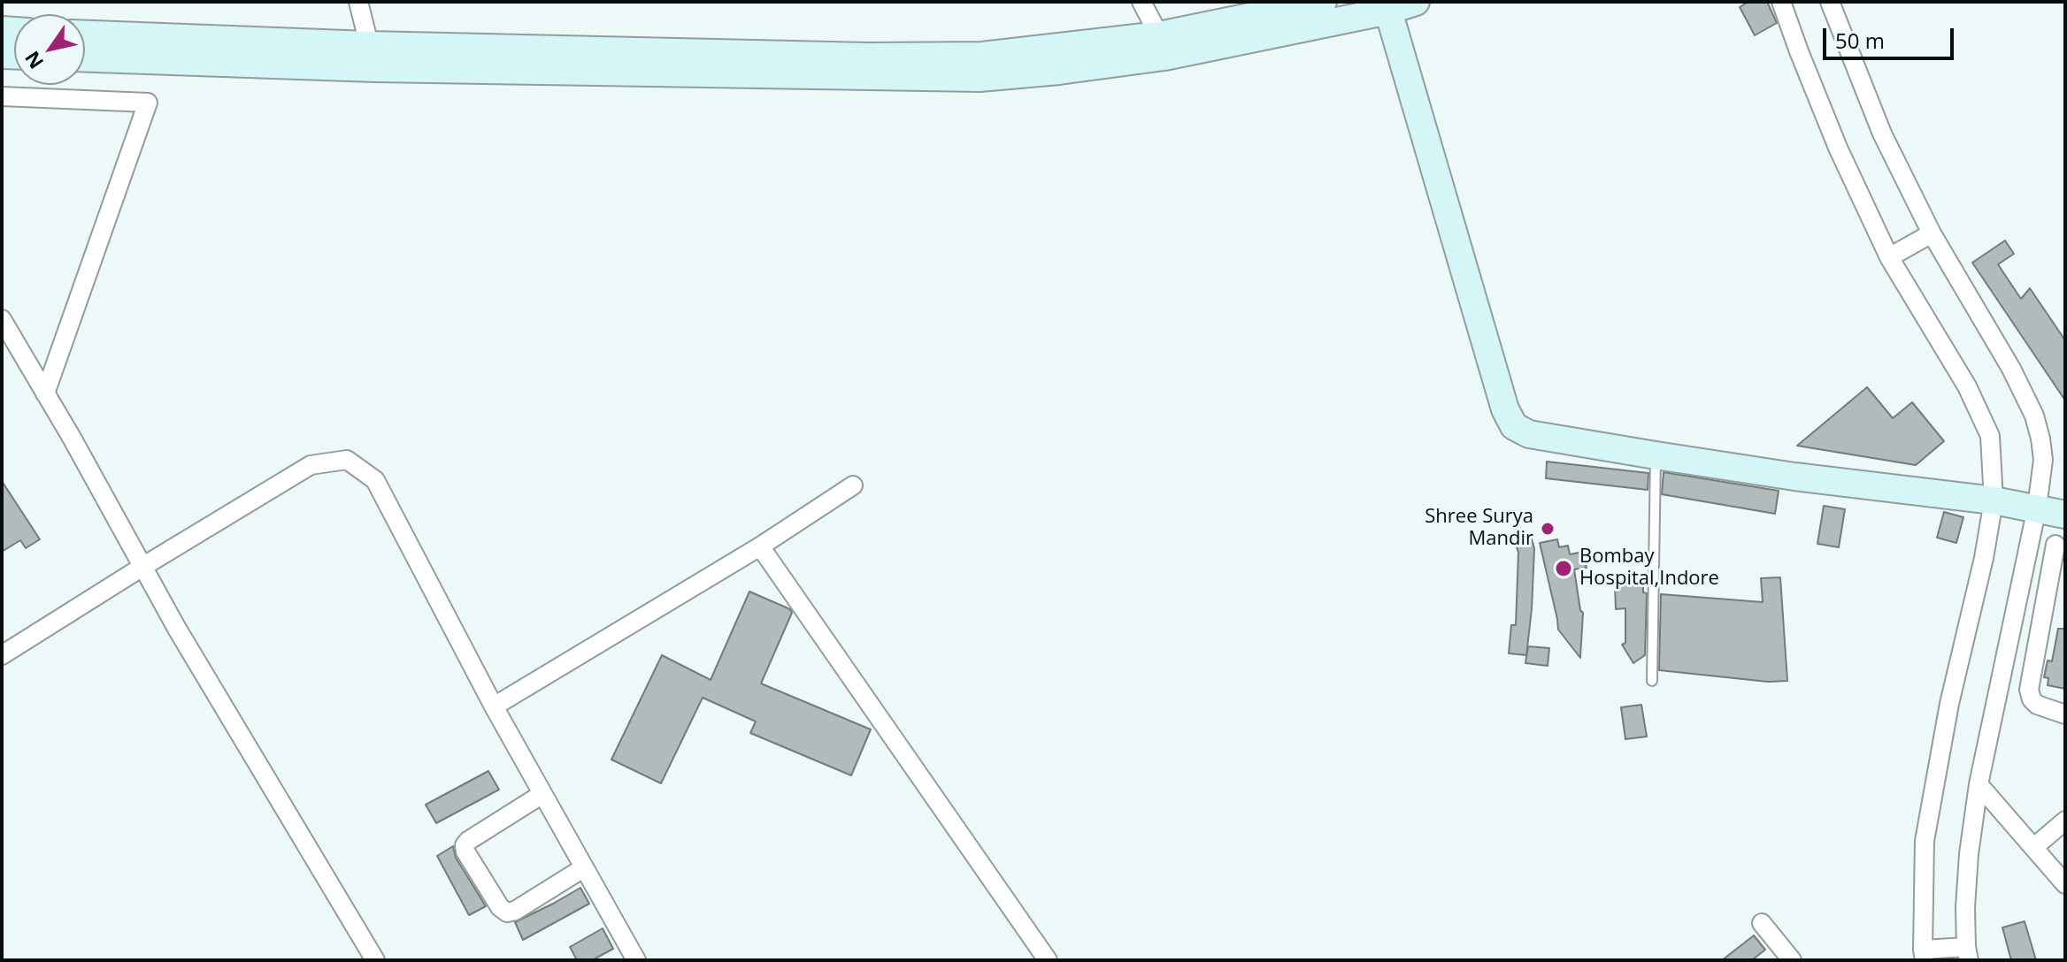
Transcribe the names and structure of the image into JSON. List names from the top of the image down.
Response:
{
  "places": ["Shree Surya Mandir", "Bombay Hospital,Indore"],
  "scale_bar": "50 m",
  "north": "bottom left"
}
